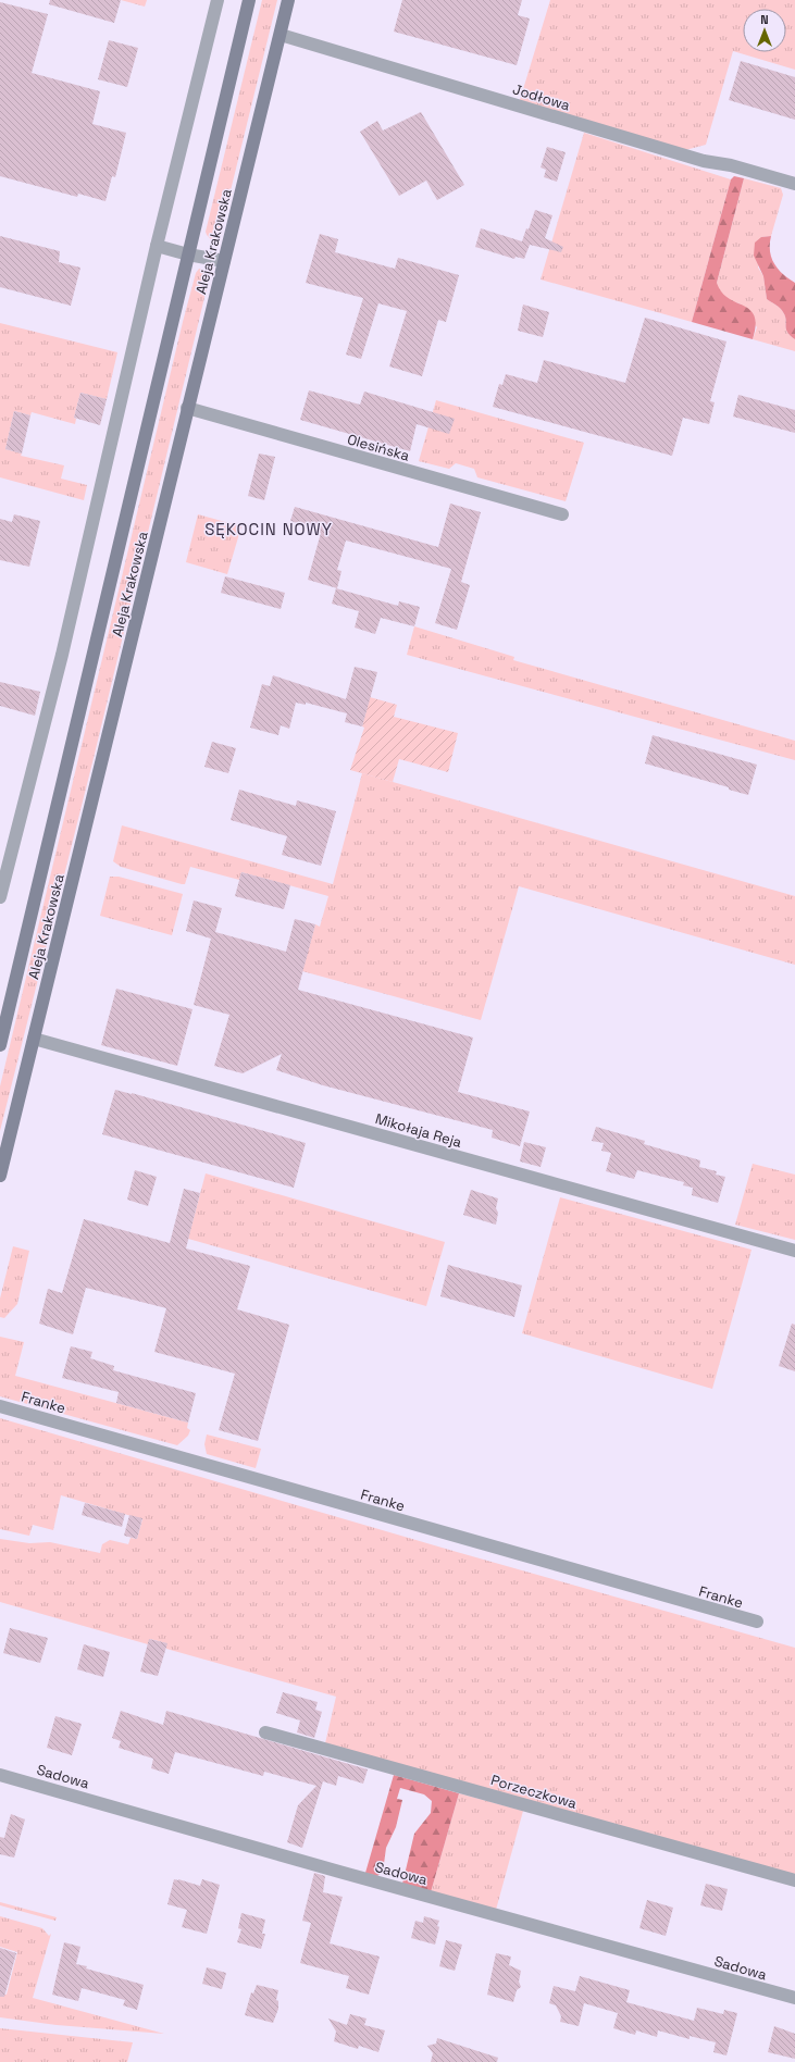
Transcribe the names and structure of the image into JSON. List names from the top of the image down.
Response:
{
  "streets": {
    "main road": ["Aleja Krakowska"],
    "street": [
      "Jodłowa",
      "Olesińska",
      "Mikołaja Reja",
      "Franke",
      "Sadowa",
      "Porzeczkowa"
    ]
  },
  "crossings": [
    ["Jodłowa", "Aleja Krakowska"],
    ["Aleja Krakowska", "Olesińska"],
    ["Aleja Krakowska", "Mikołaja Reja"]
  ],
  "districts": ["SĘKOCIN NOWY"],
  "north": "top"
}
